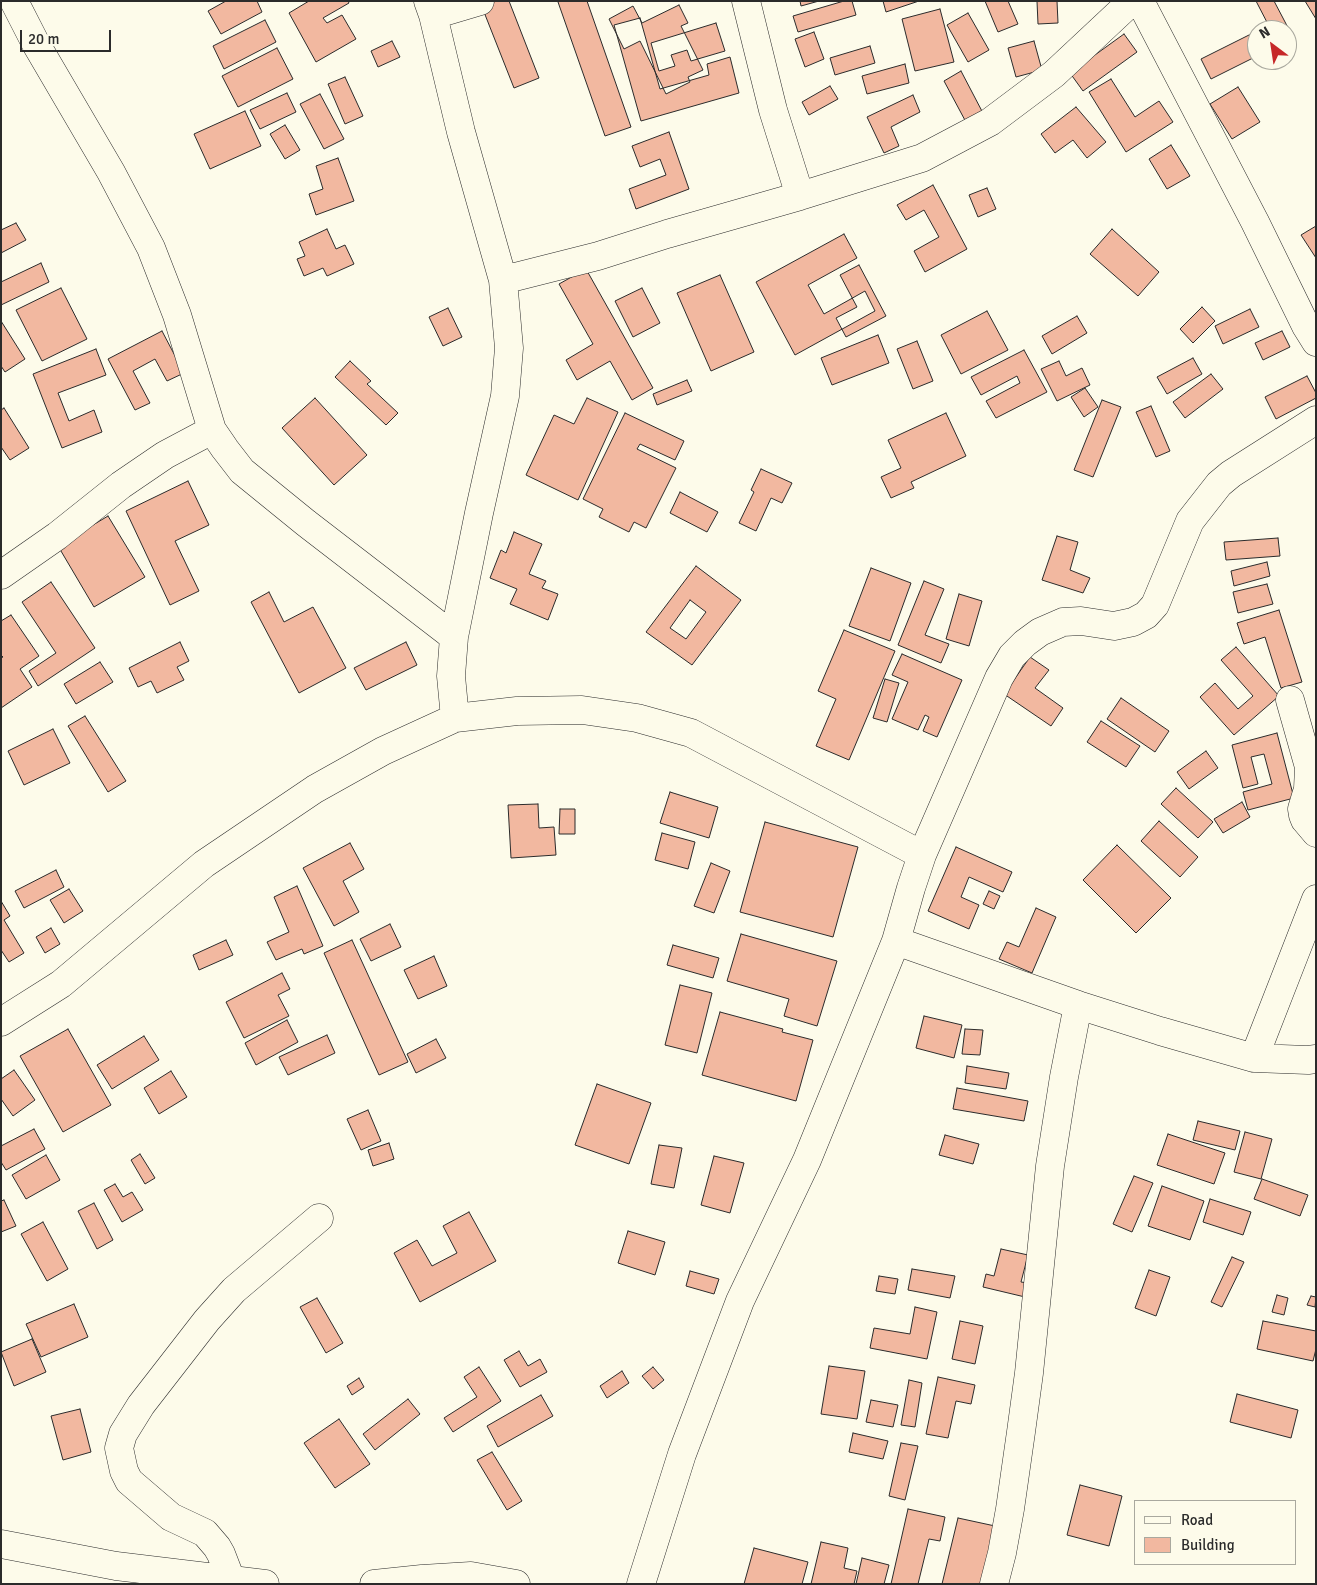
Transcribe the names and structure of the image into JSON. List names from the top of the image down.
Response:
{
  "legend": ["Road", "Building"],
  "scale_bar": "20 m",
  "north": "top left"
}
